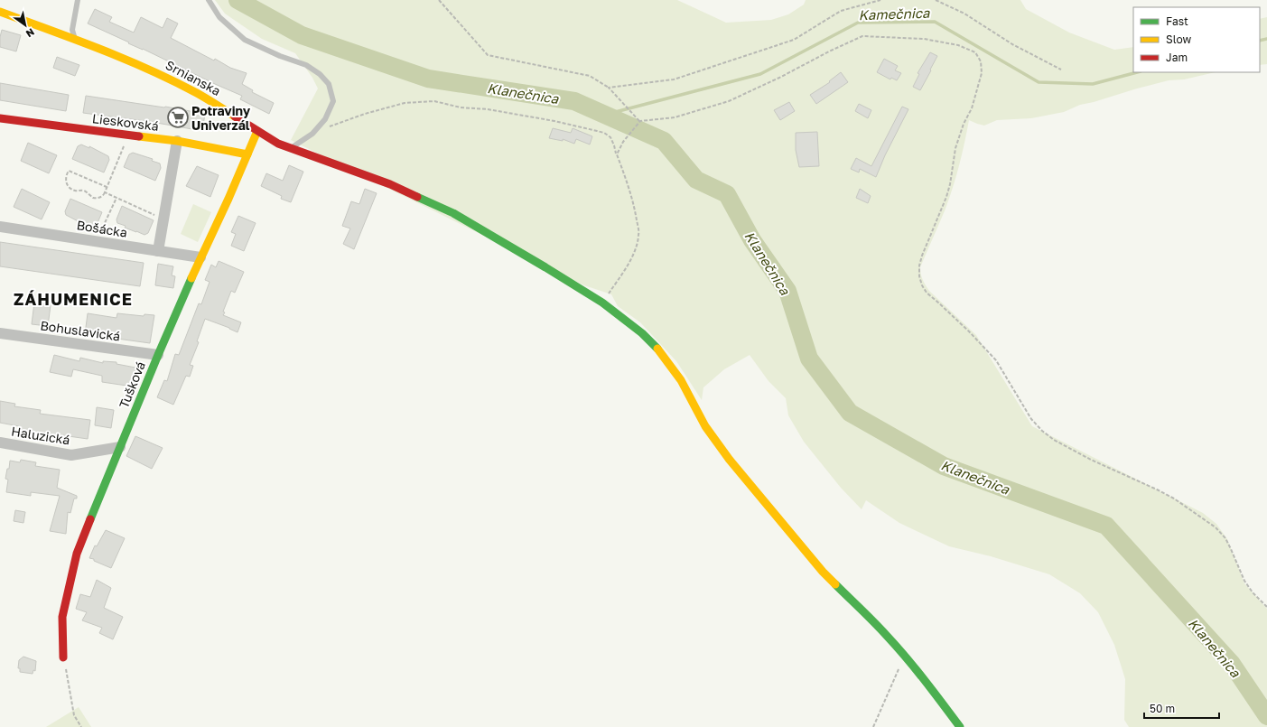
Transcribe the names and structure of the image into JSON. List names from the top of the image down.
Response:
{
  "streets": {
    "street": [
      "Srnianska",
      "Lieskovská",
      "Bošácka",
      "Bohuslavická",
      "Tušková",
      "Haluzická"
    ]
  },
  "crossings": [
    ["Srnianska", "Tušková"],
    ["Lieskovská", "Tušková"],
    ["Bošácka", "Tušková"],
    ["Bohuslavická", "Tušková"],
    ["Tušková", "Haluzická"]
  ],
  "districts": ["ZÁHUMENICE"],
  "water": ["Kamečnica", "Klanečnica"],
  "places": {
    "supermarket": ["Potraviny Univerzál"]
  },
  "legend": ["Fast", "Slow", "Jam"],
  "scale_bar": "50 m",
  "north": "bottom right"
}
